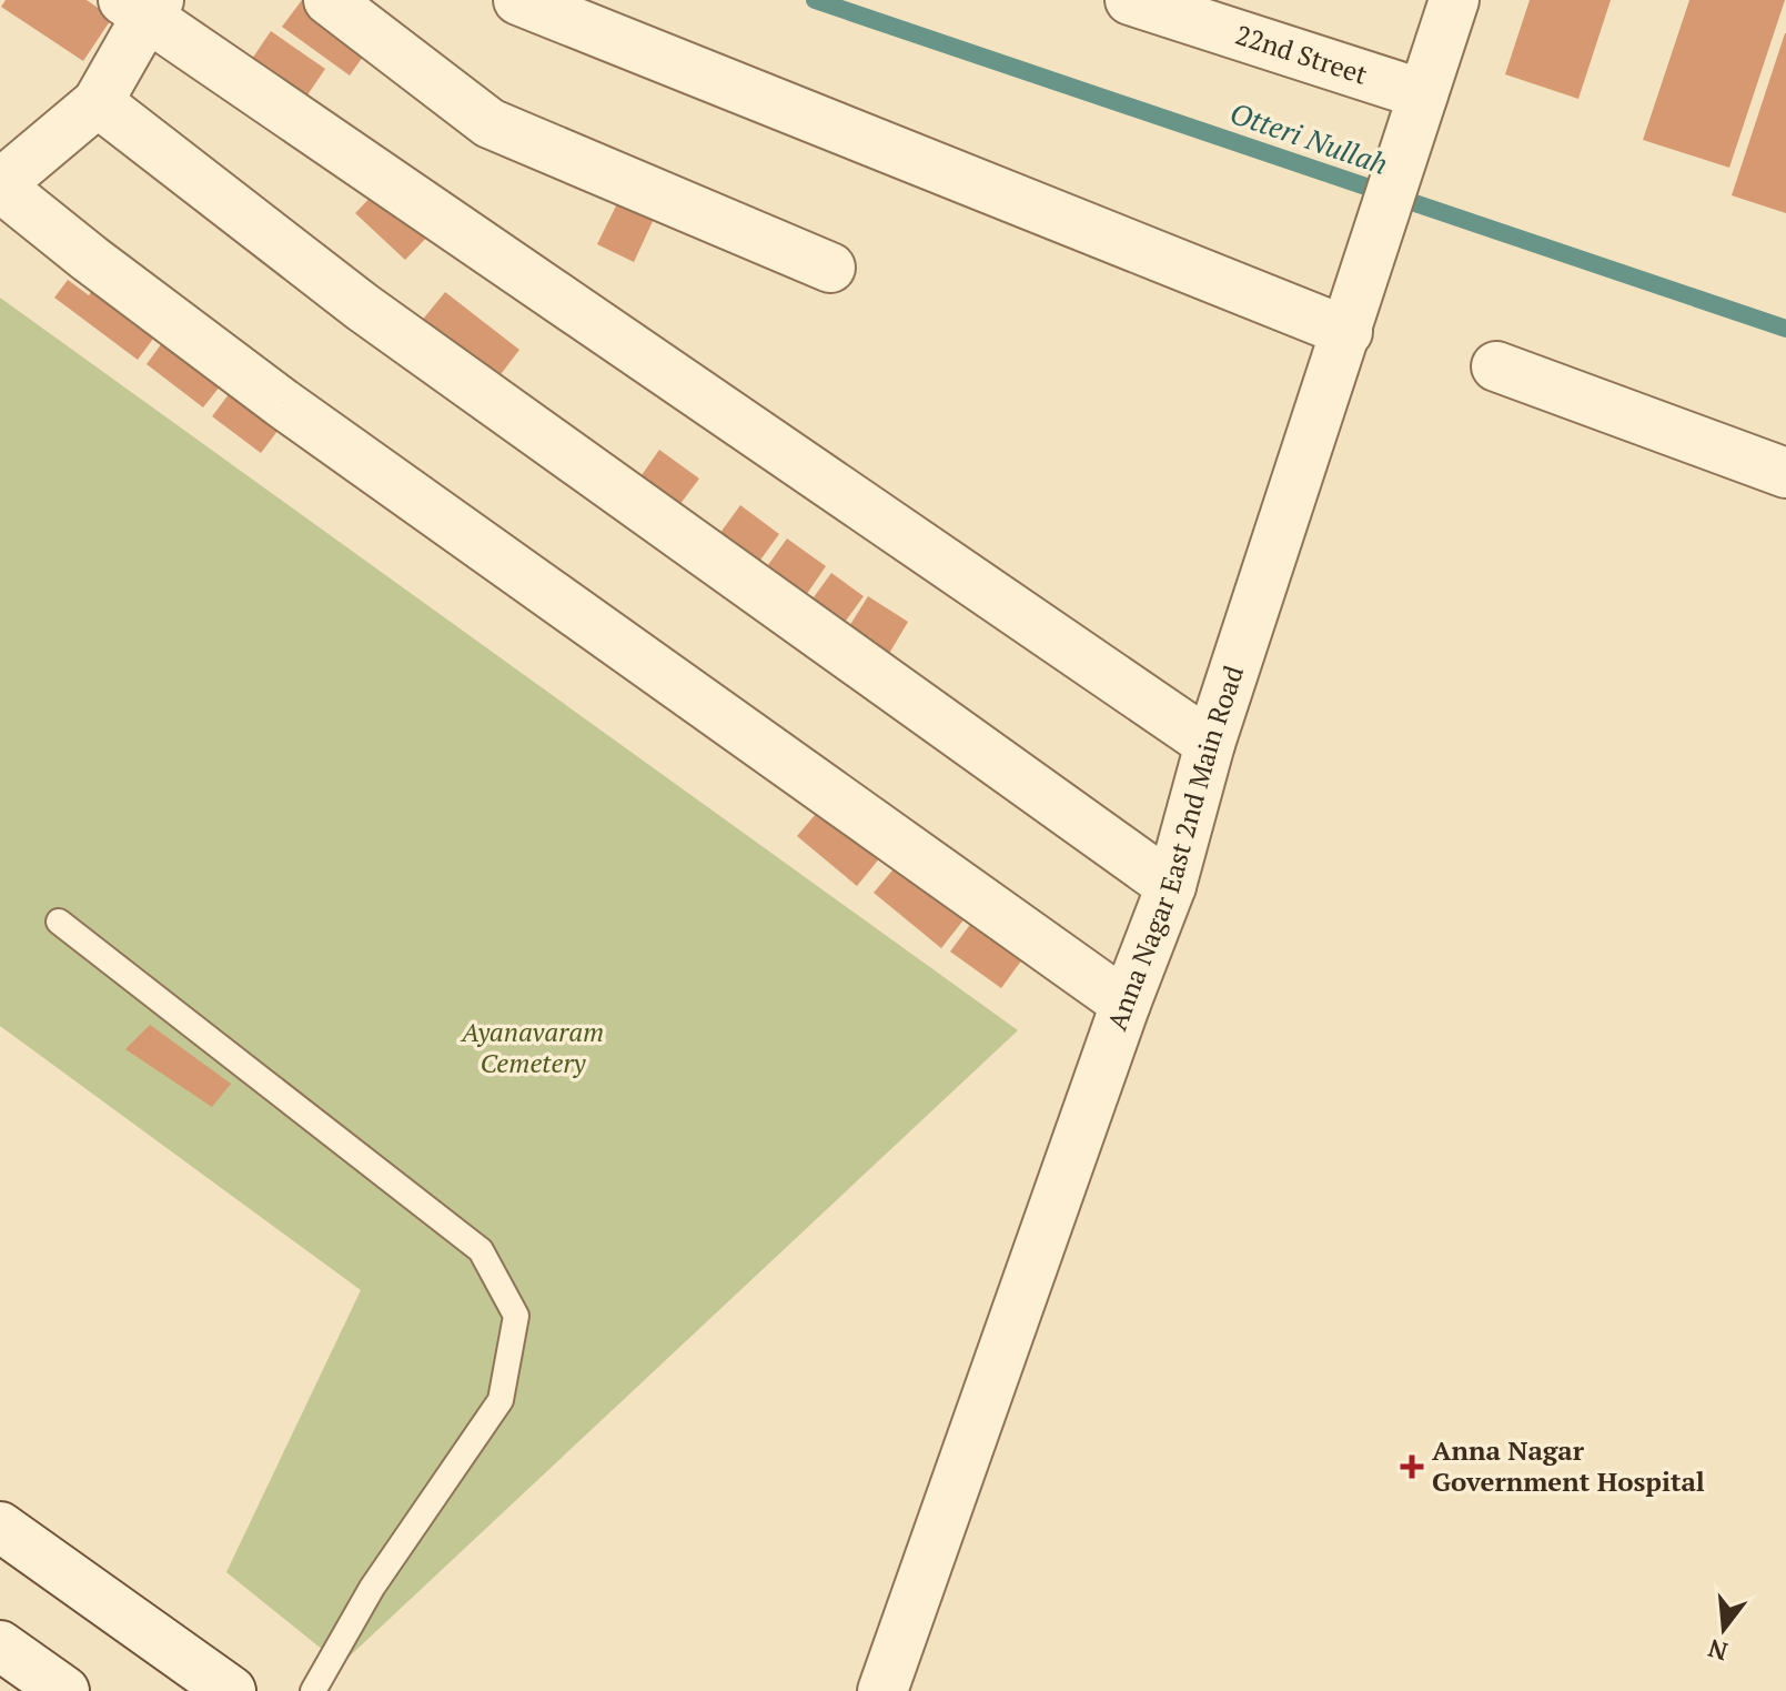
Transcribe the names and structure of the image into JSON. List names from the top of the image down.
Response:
{
  "streets": {
    "street": ["22nd Street", "Anna Nagar East 2nd Main Road"]
  },
  "crossings": [
    ["22nd Street", "Anna Nagar East 2nd Main Road"]
  ],
  "water": ["Otteri Nullah"],
  "parks": ["Ayanavaram Cemetery"],
  "places": {
    "health": ["Anna Nagar Government Hospital"]
  },
  "north": "bottom"
}
